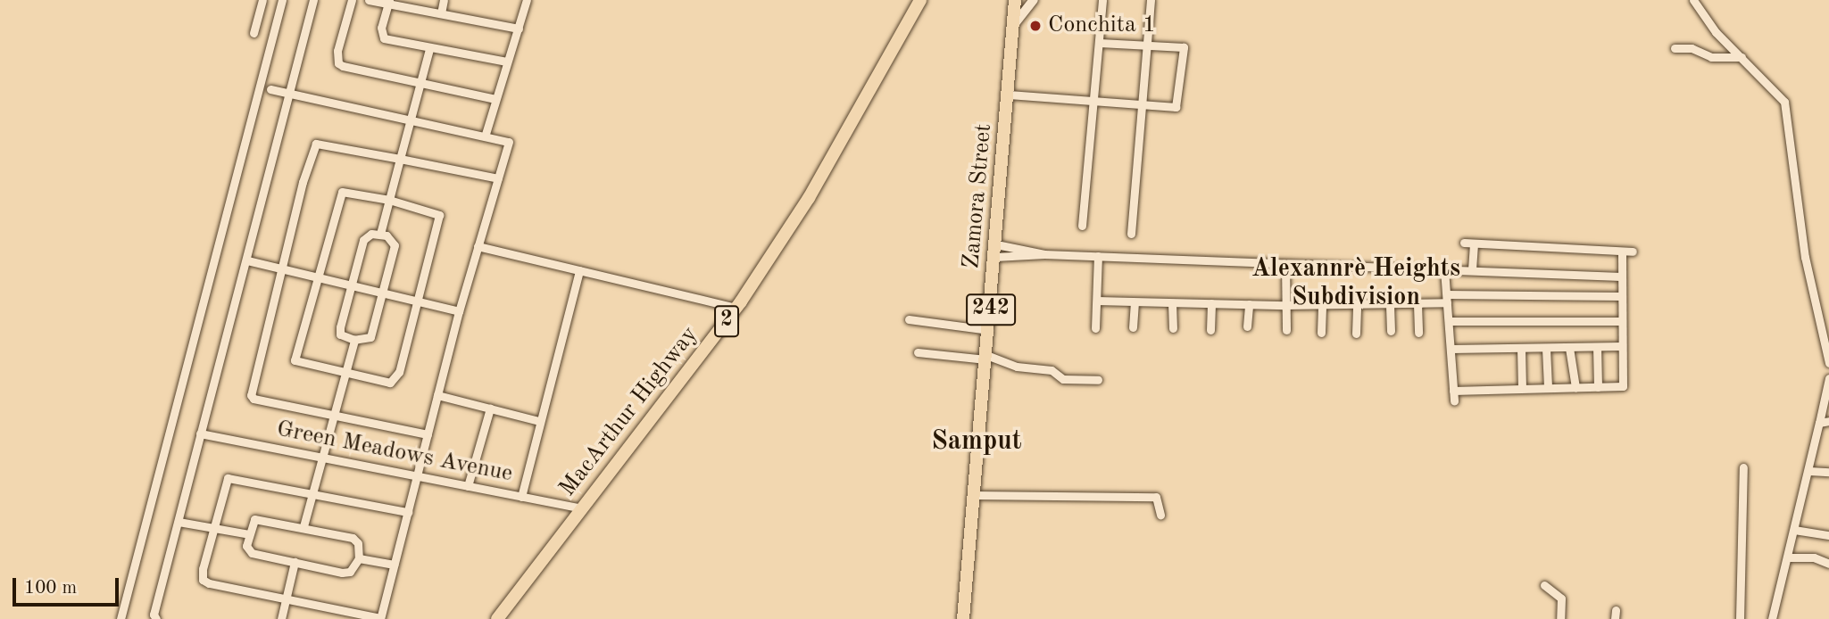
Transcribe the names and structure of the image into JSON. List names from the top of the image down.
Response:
{
  "streets": {
    "main road": [
      "Zamora Street",
      "242",
      "2",
      "MacArthur Highway"
    ],
    "street": ["Green Meadows Avenue"]
  },
  "crossings": [
    ["MacArthur Highway", "Green Meadows Avenue"]
  ],
  "districts": ["Alexannrè Heights Subdivision", "Samput"],
  "places": ["Conchita 1"],
  "scale_bar": "100 m"
}
